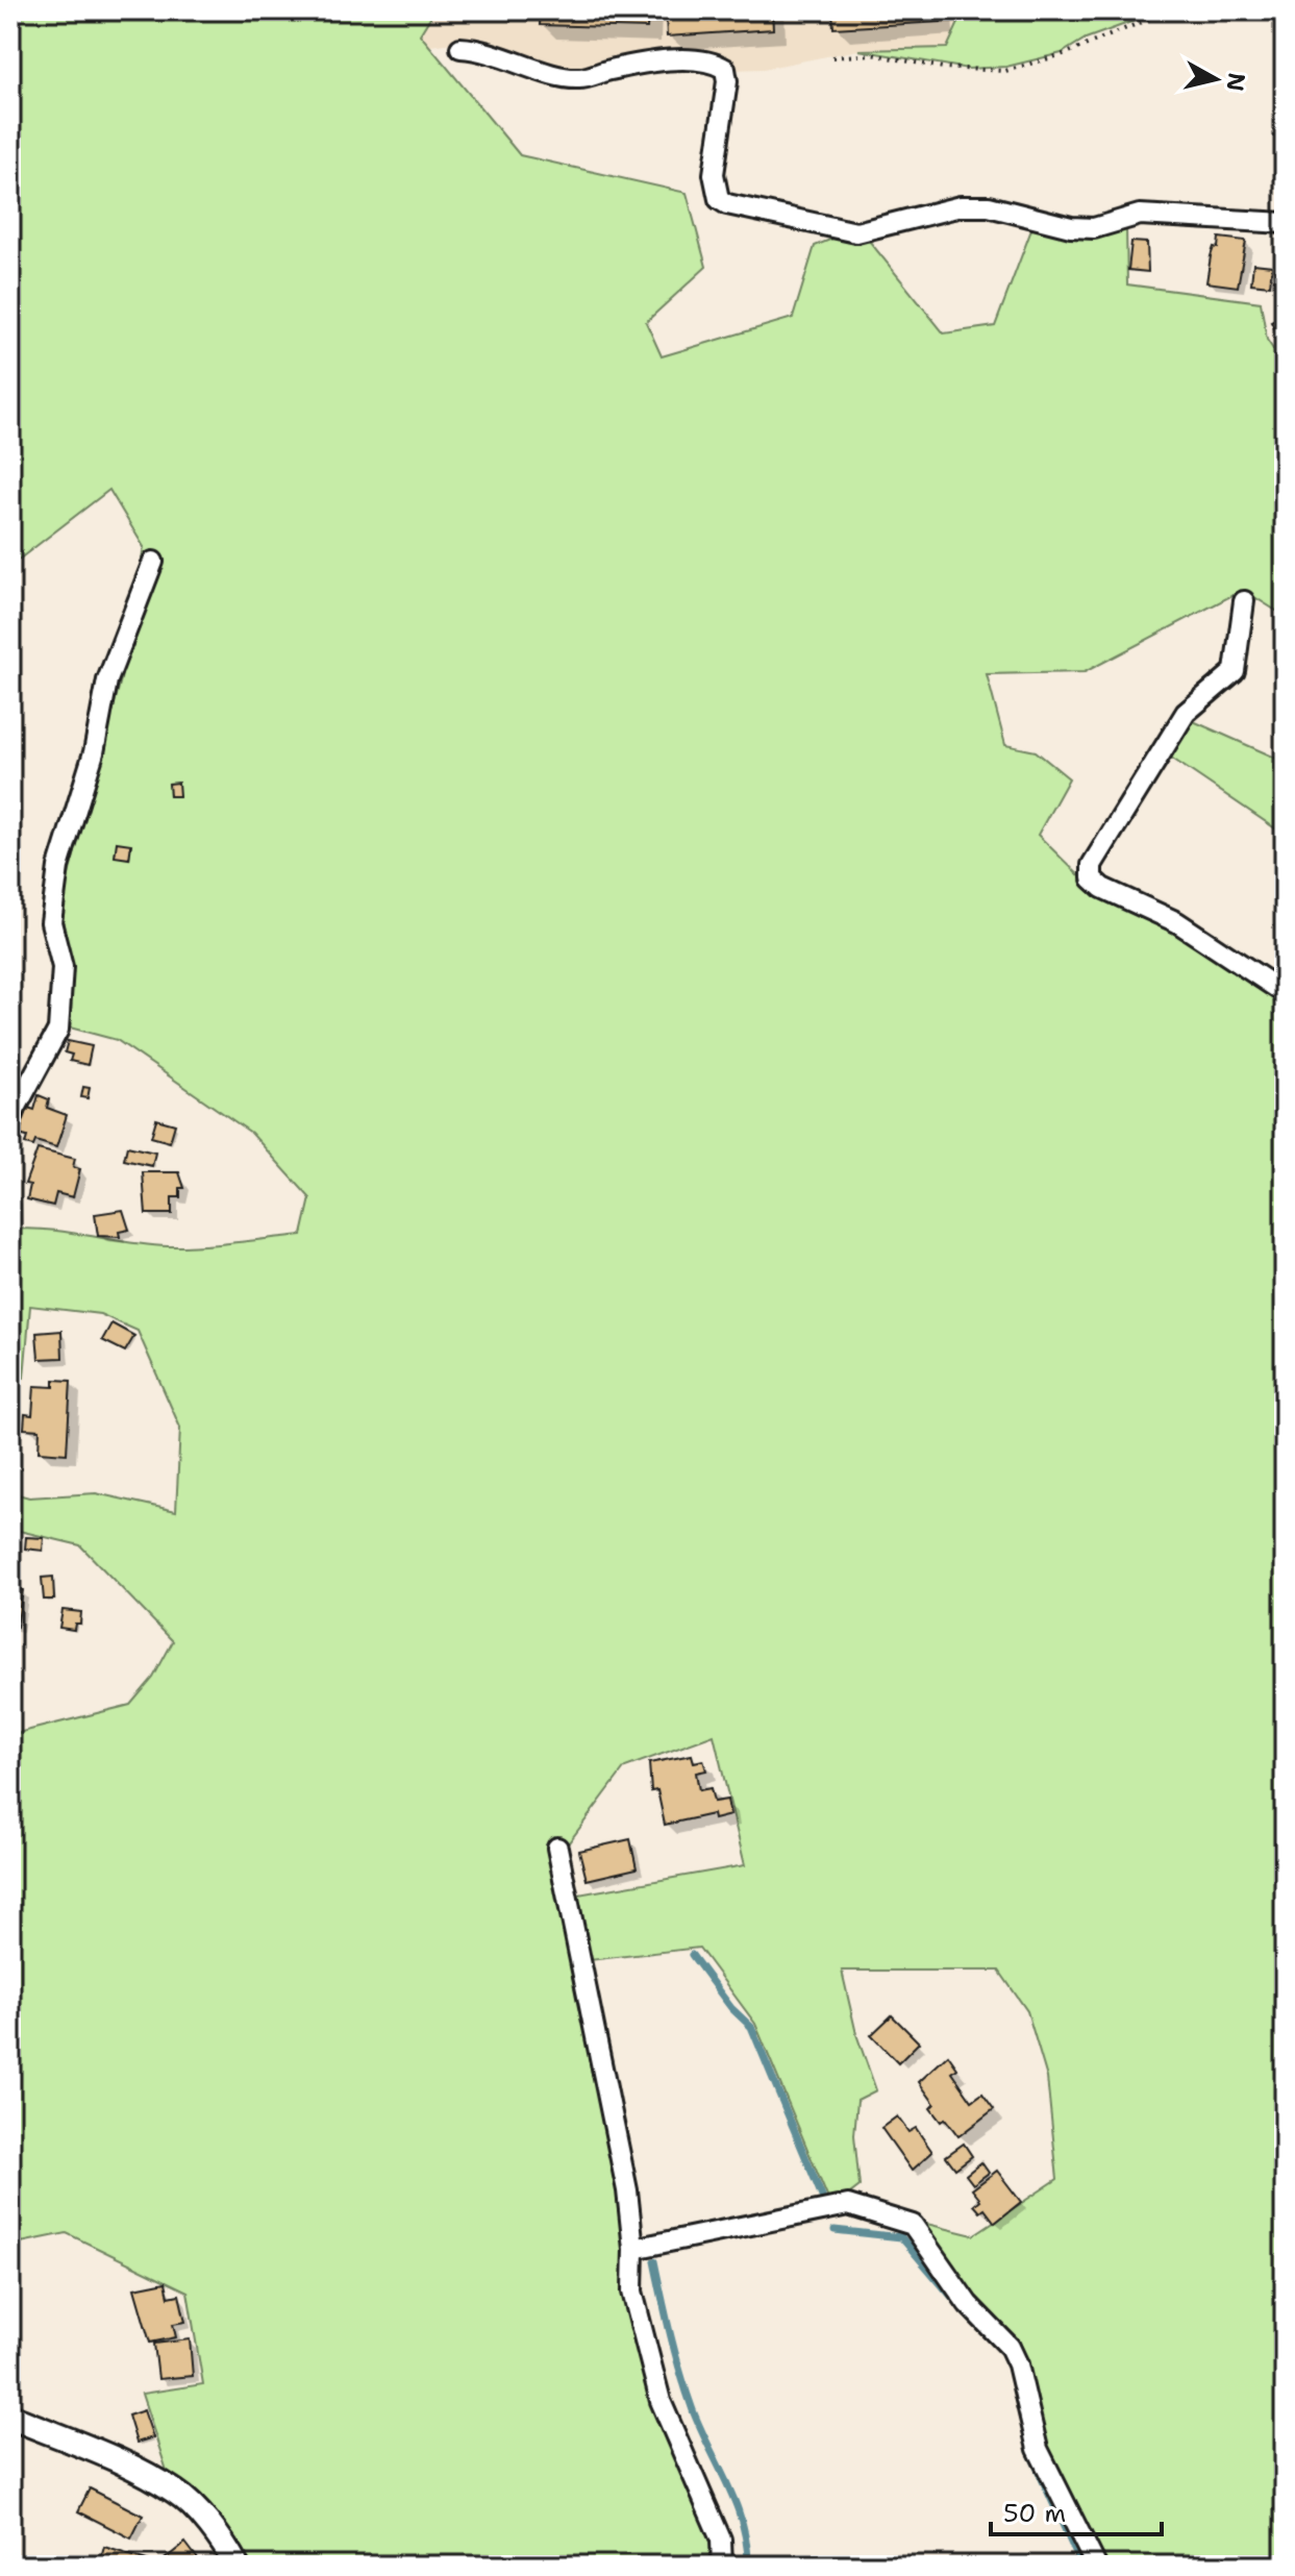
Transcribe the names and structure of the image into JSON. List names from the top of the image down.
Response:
{
  "scale_bar": "50 m",
  "north": "right"
}
